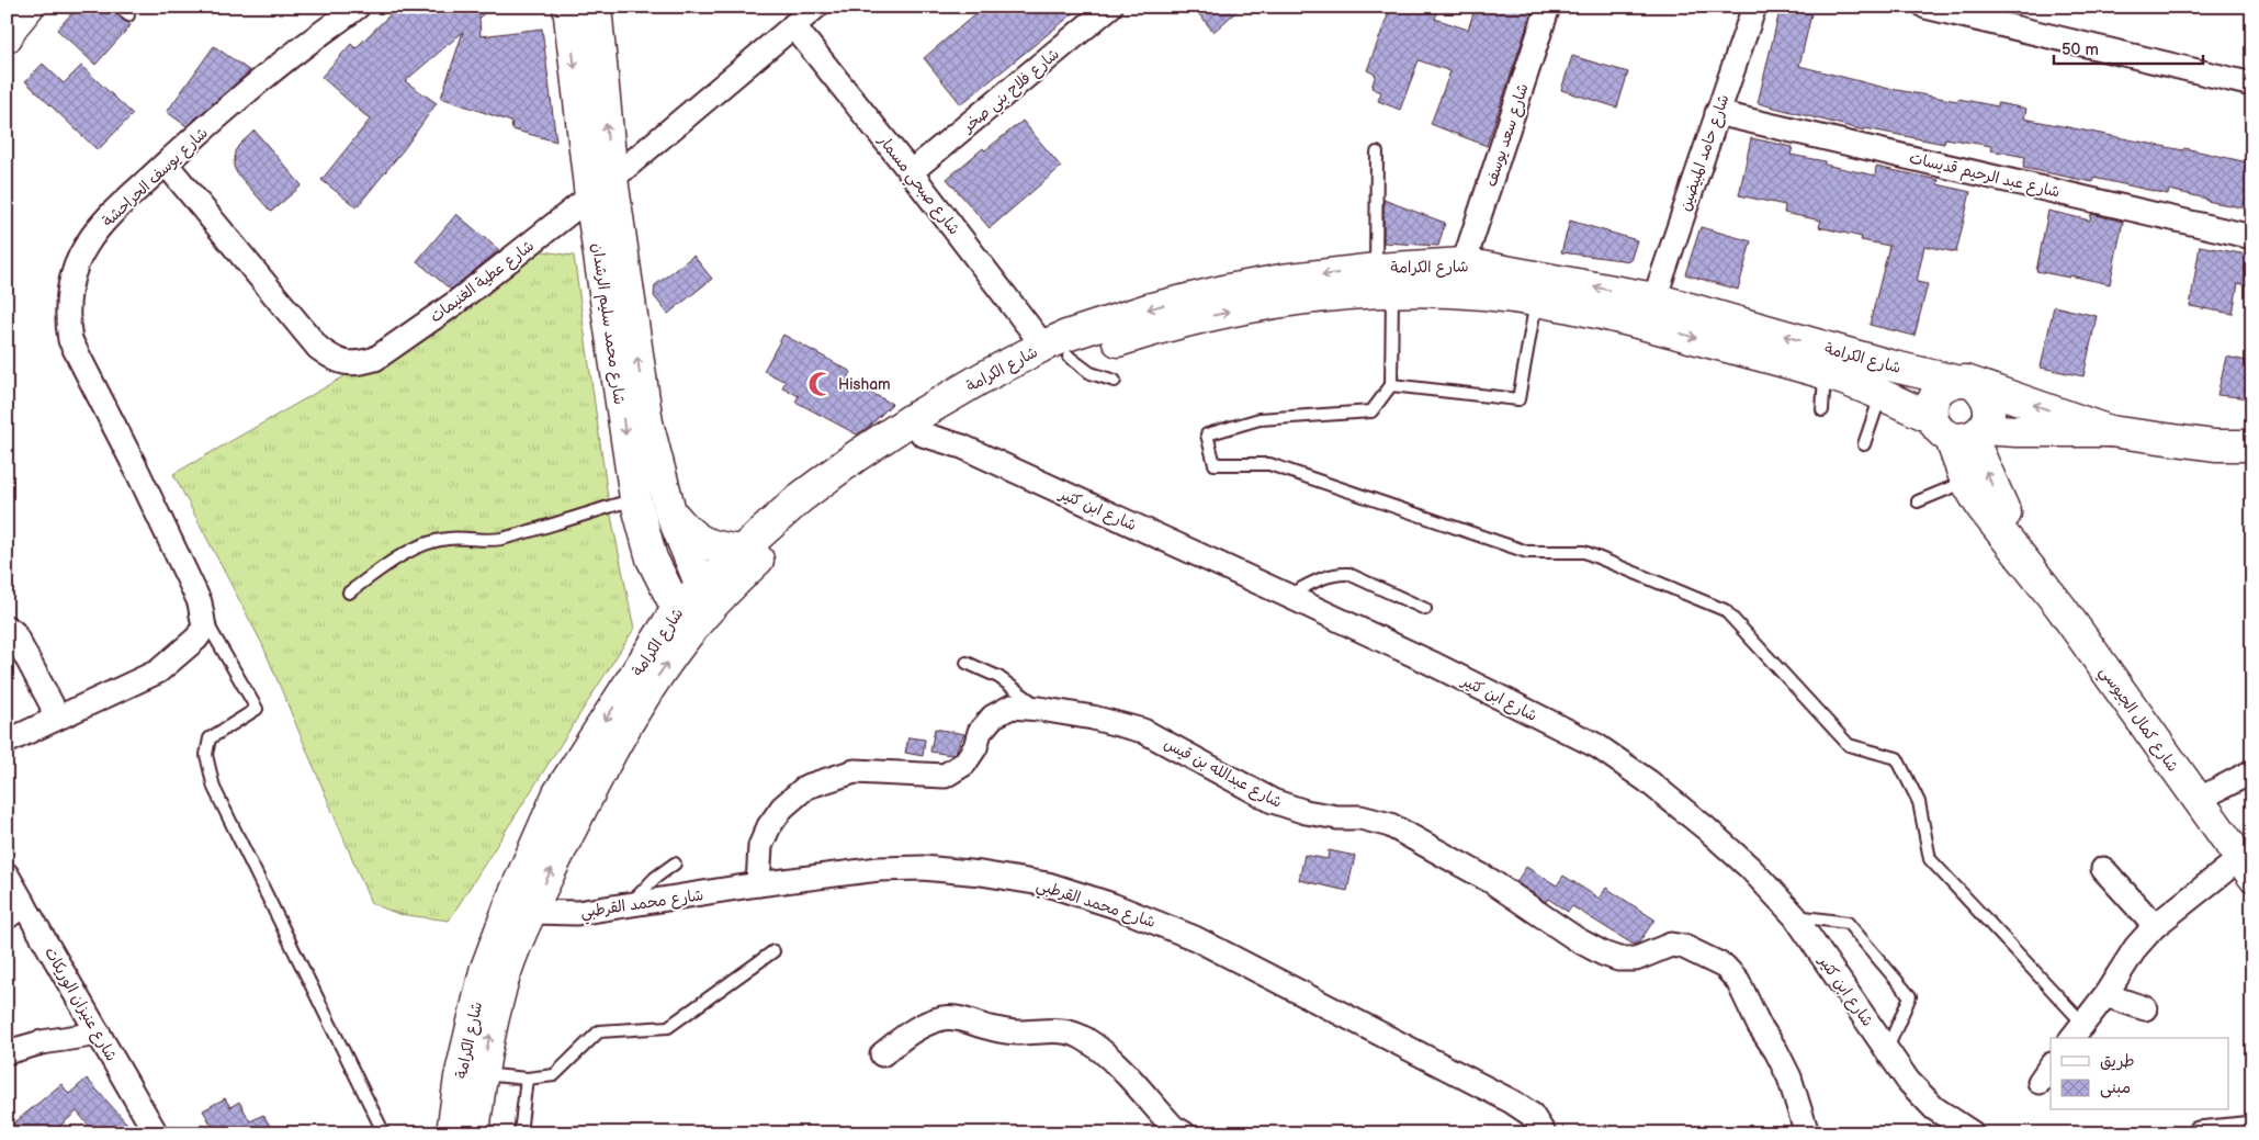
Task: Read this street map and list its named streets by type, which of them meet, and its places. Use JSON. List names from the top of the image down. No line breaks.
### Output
{"streets":{"street":["شارع فلاح بني صخر","شارع سعد يوسف","شارع حامد المبيضين","شارع عبد الرحيم قديسات","شارع يوسف الحراحشة","شارع صبحي مسمار","شارع الكرامة","شارع عطية الغنيمات","شارع محمد سليم الرشدان","شارع ابن كثير","شارع كمال الجيوسي","شارع عبدالله بن قيس","شارع محمد القرطبي","شارع عنيزان الوريكات"]},"crossings":[["شارع فلاح بني صخر","شارع صبحي مسمار"],["شارع سعد يوسف","شارع الكرامة"],["شارع حامد المبيضين","شارع عبد الرحيم قديسات"],["شارع حامد المبيضين","شارع الكرامة"],["شارع يوسف الحراحشة","شارع عطية الغنيمات"],["شارع صبحي مسمار","شارع الكرامة"],["شارع صبحي مسمار","شارع عطية الغنيمات"],["شارع الكرامة","شارع محمد سليم الرشدان"],["شارع الكرامة","شارع ابن كثير"],["شارع الكرامة","شارع كمال الجيوسي"],["شارع الكرامة","شارع محمد القرطبي"],["شارع عطية الغنيمات","شارع محمد سليم الرشدان"],["شارع عبدالله بن قيس","شارع محمد القرطبي"]],"places":{"mosque":["Hisham"]},"legend":["طريق","مبنى"],"scale_bar":"50 m"}
